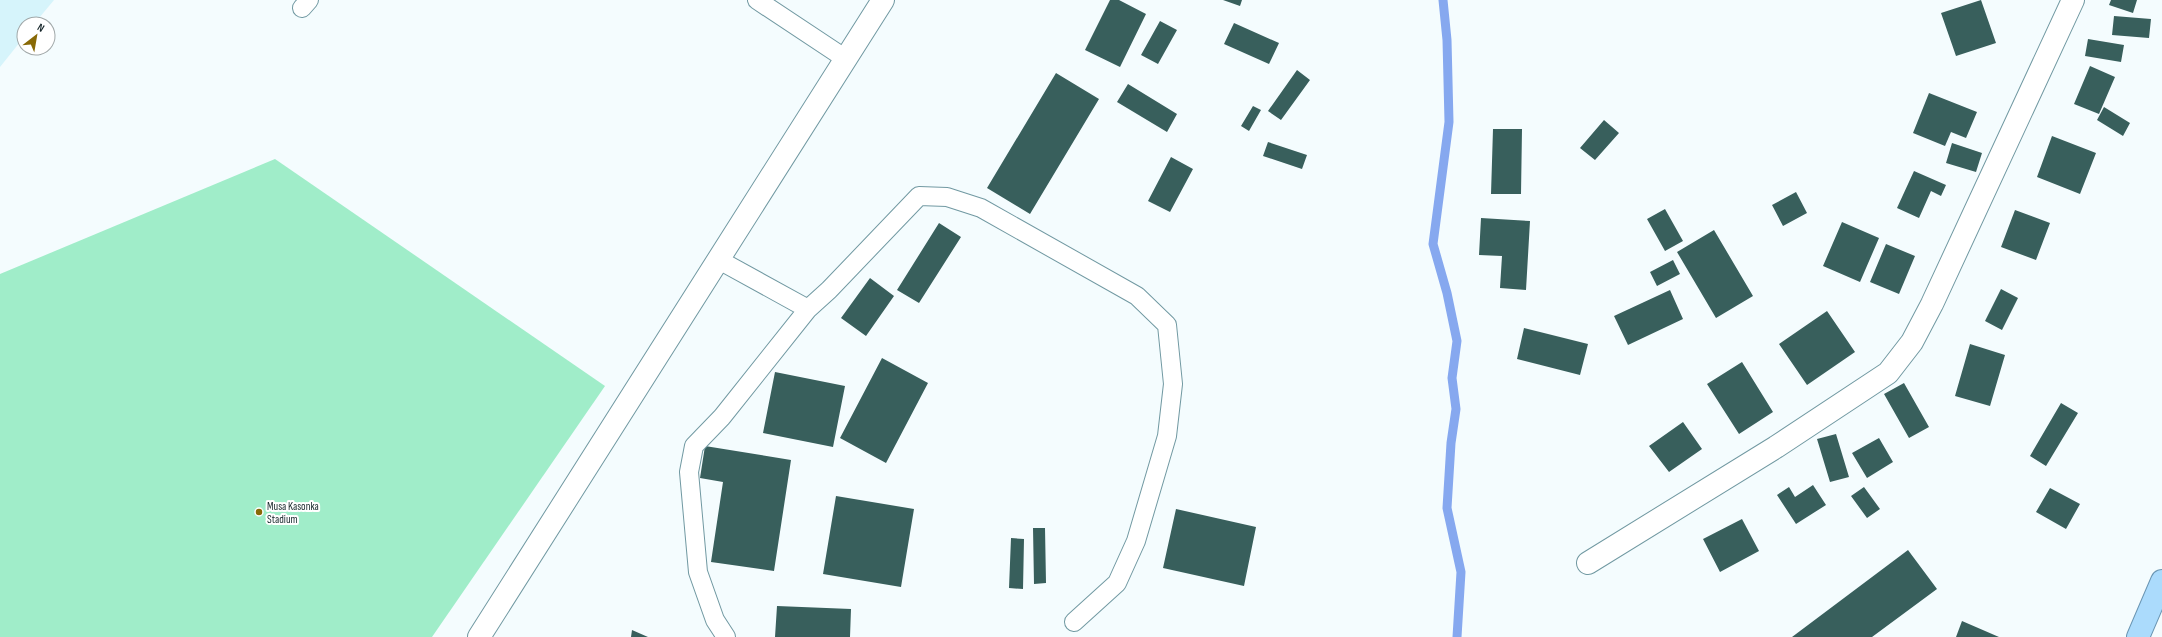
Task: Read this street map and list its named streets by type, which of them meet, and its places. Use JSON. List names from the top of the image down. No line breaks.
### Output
{"places":["Musa Kasonka Stadium"],"north":"top right"}
